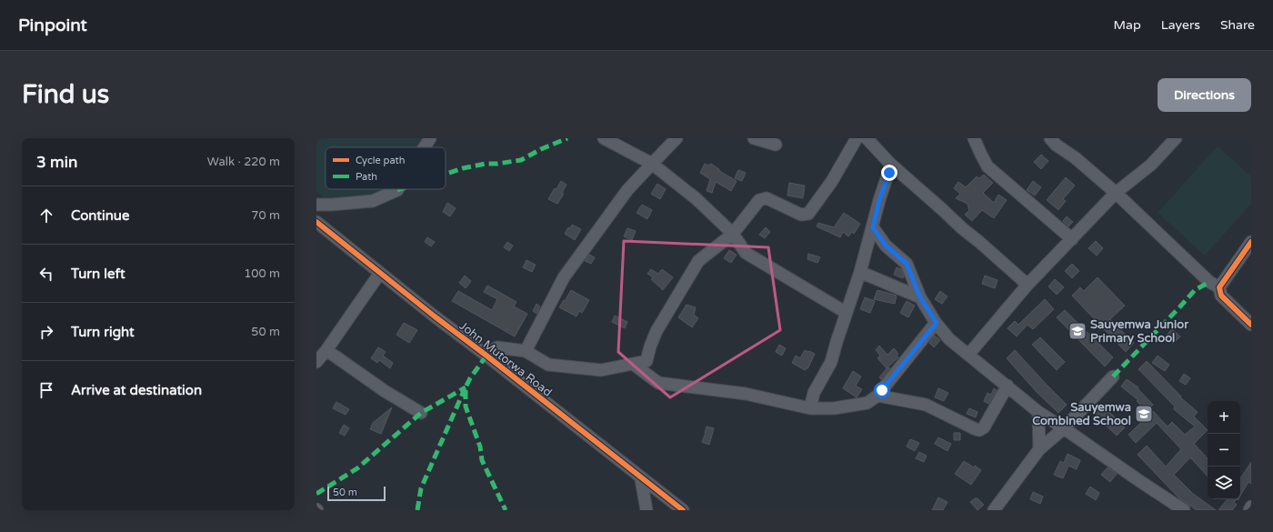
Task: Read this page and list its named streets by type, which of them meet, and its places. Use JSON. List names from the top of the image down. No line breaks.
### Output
{"streets":{"street":["John Mutorwa Road"]},"places":{"school or university":["Sauyemwa Junior Primary School","Sauyemwa Combined School"]},"legend":["Cycle path","Path"],"scale_bar":"50 m","page":{"header":"Pinpoint","nav":["Map","Layers","Share"],"buttons":"Directions","title":"Find us","heading":["3 min","Walk · 220 m"],"list":[["Continue","70 m"],["Turn left","100 m"],["Turn right","50 m"],"Arrive at destination"],"map_buttons":["+","−"],"scale":"50 m"}}
